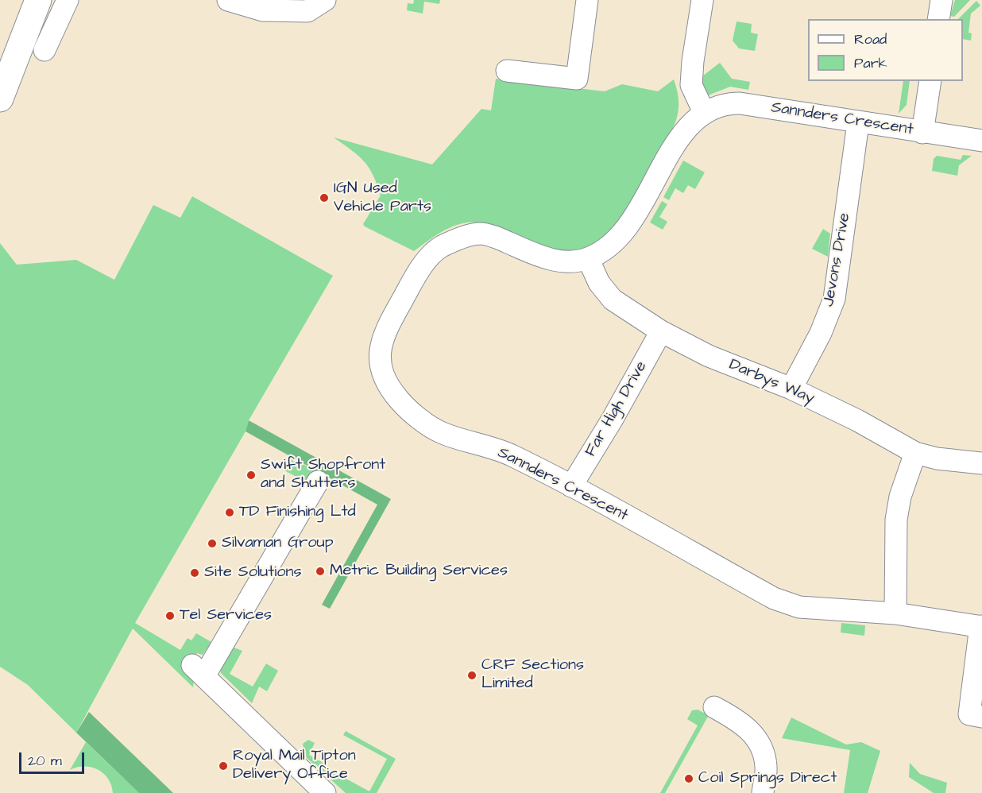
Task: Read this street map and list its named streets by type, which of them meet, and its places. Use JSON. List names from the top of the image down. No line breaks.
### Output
{"streets":{"street":["Sannders Crescent","Jevons Drive","Darbys Way","Far High Drive"]},"crossings":[["Sannders Crescent","Jevons Drive"],["Sannders Crescent","Darbys Way"],["Sannders Crescent","Far High Drive"],["Jevons Drive","Darbys Way"],["Darbys Way","Far High Drive"]],"places":["IGN Used Vehicle Parts","Swift Shopfront and Shutters","TD Finishing Ltd","Silvaman Group","Metric Building Services","Site Solutions","Tel Services","CRF Sections Limited","Royal Mail Tipton Delivery Office","Coil Springs Direct"],"legend":["Road","Park"],"scale_bar":"20 m"}
